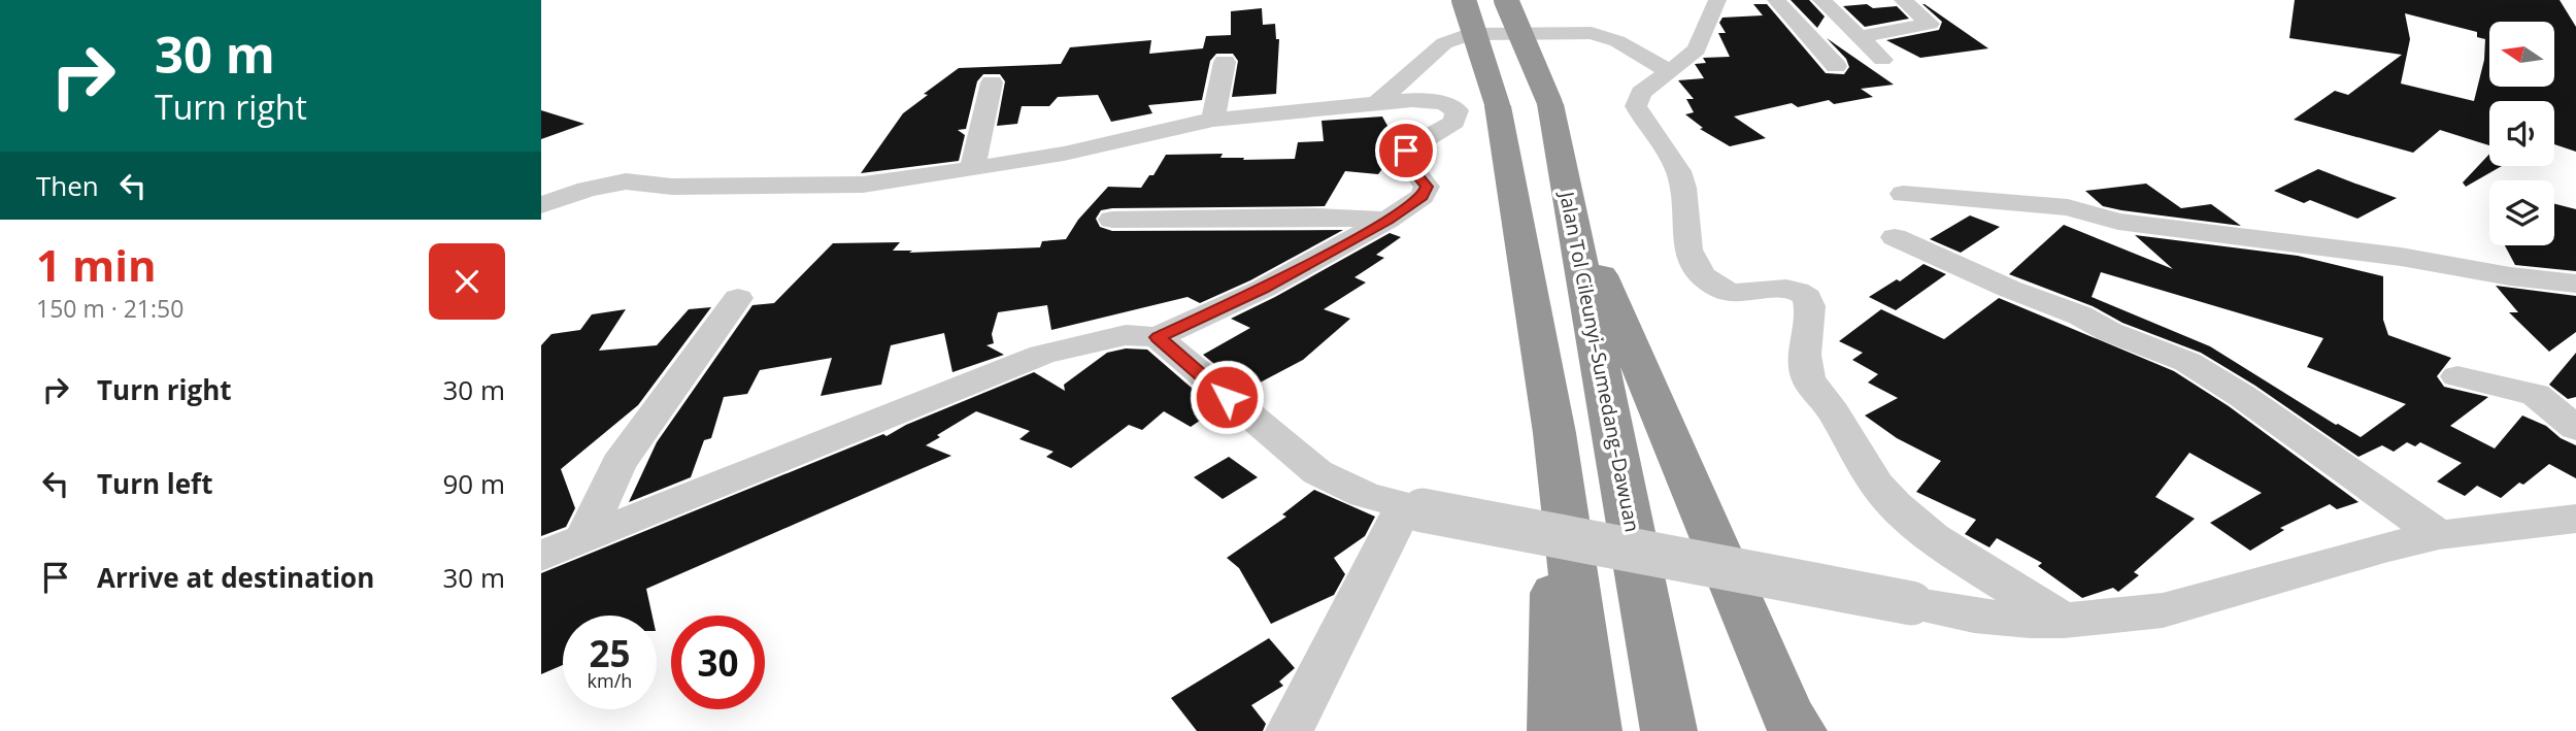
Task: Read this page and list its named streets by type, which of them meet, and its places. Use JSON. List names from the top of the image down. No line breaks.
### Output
{"streets":{"highway":["Jalan Tol Cileunyi–Sumedang–Dawuan"]},"north":"left","page":{"turn":["30 m","Turn right"],"then":"Then","heading":["1 min","150 m · 21:50"],"list":[{"name":"Turn right","value":"30 m"},{"name":"Turn left","value":"90 m"},{"name":"Arrive at destination","value":"30 m"}],"speed":"25 km/h","limit":"30"}}
